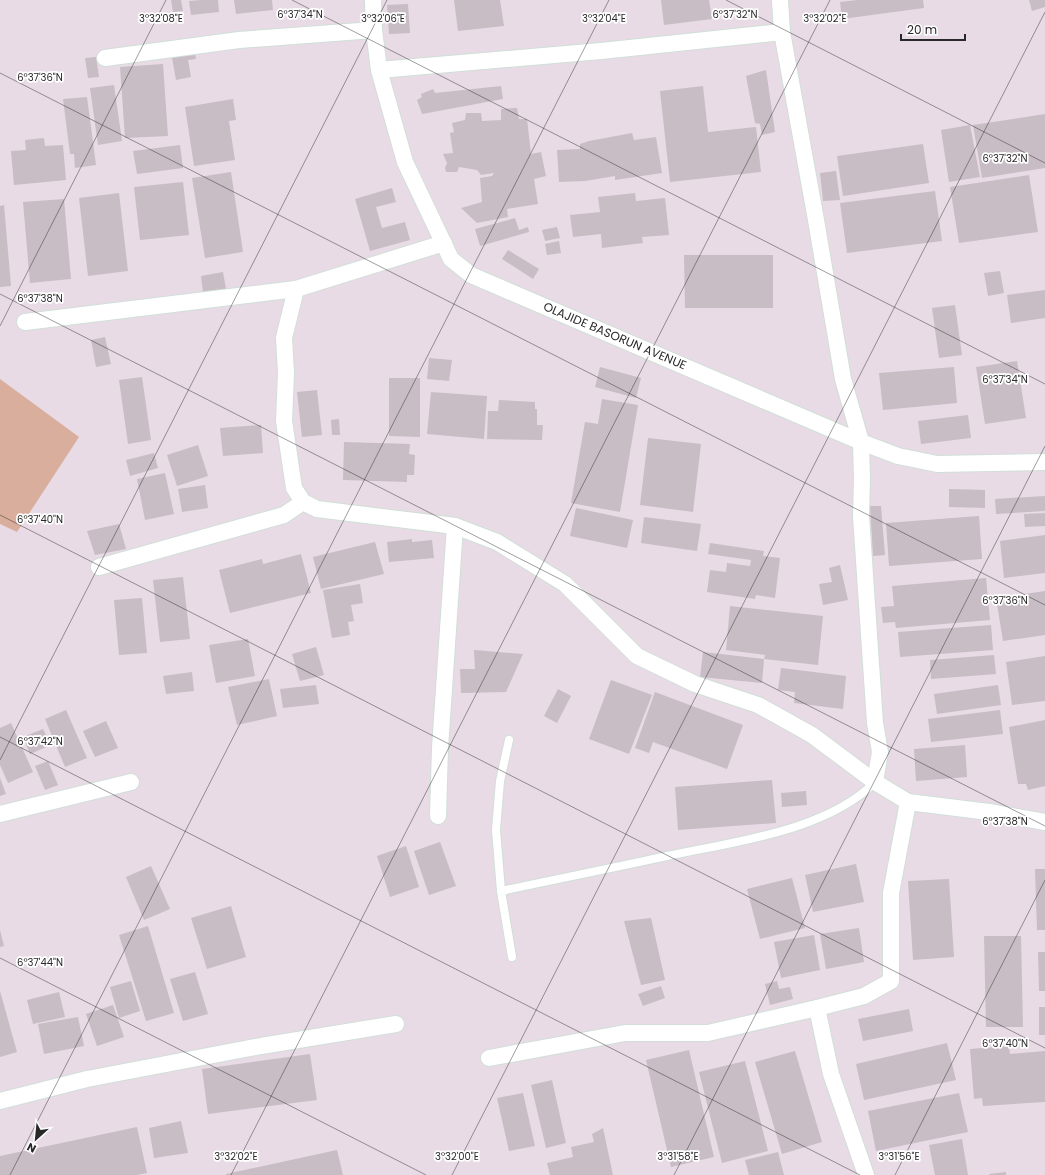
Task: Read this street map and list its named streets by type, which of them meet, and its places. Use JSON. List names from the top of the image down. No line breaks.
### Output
{"streets":{"street":["OLAJIDE BASORUN AVENUE"]},"scale_bar":"20 m","north":"bottom left","coordinates":["6°37'34\"N","6°37'32\"N","3°32'08\"E","3°32'06\"E","3°32'04\"E","3°32'02\"E","6°37'36\"N","6°37'38\"N","6°37'40\"N","6°37'42\"N","6°37'44\"N","3°32'00\"E","3°31'58\"E","3°31'56\"E"]}
